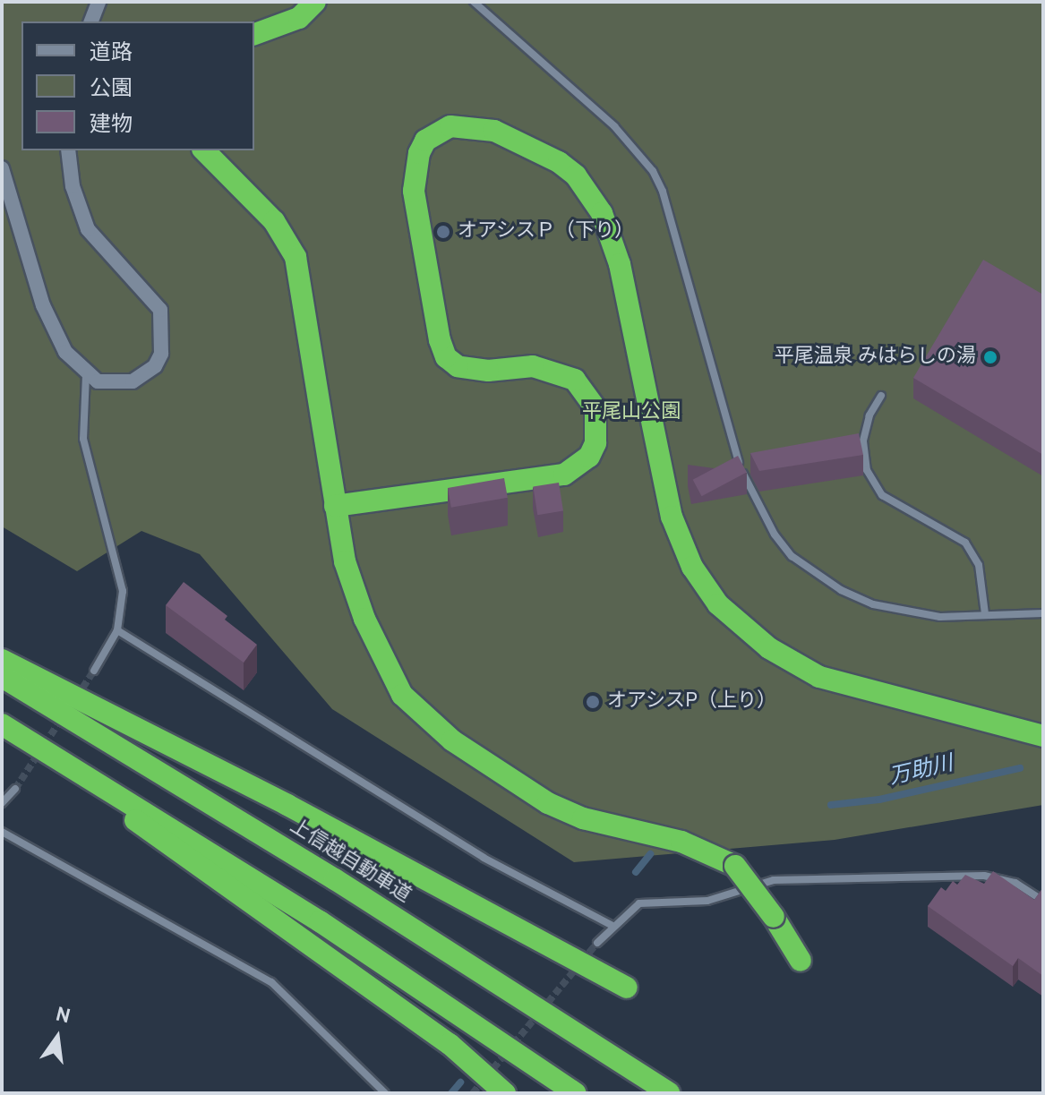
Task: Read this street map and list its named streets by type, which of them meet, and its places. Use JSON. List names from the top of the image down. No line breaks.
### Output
{"streets":{"highway":["上信越自動車道"]},"water":["万助川"],"parks":["平尾山公園"],"places":["オアシスＰ（下り）","平尾温泉 みはらしの湯","オアシスP（上り）"],"legend":["道路","公園","建物"],"north":"top"}
